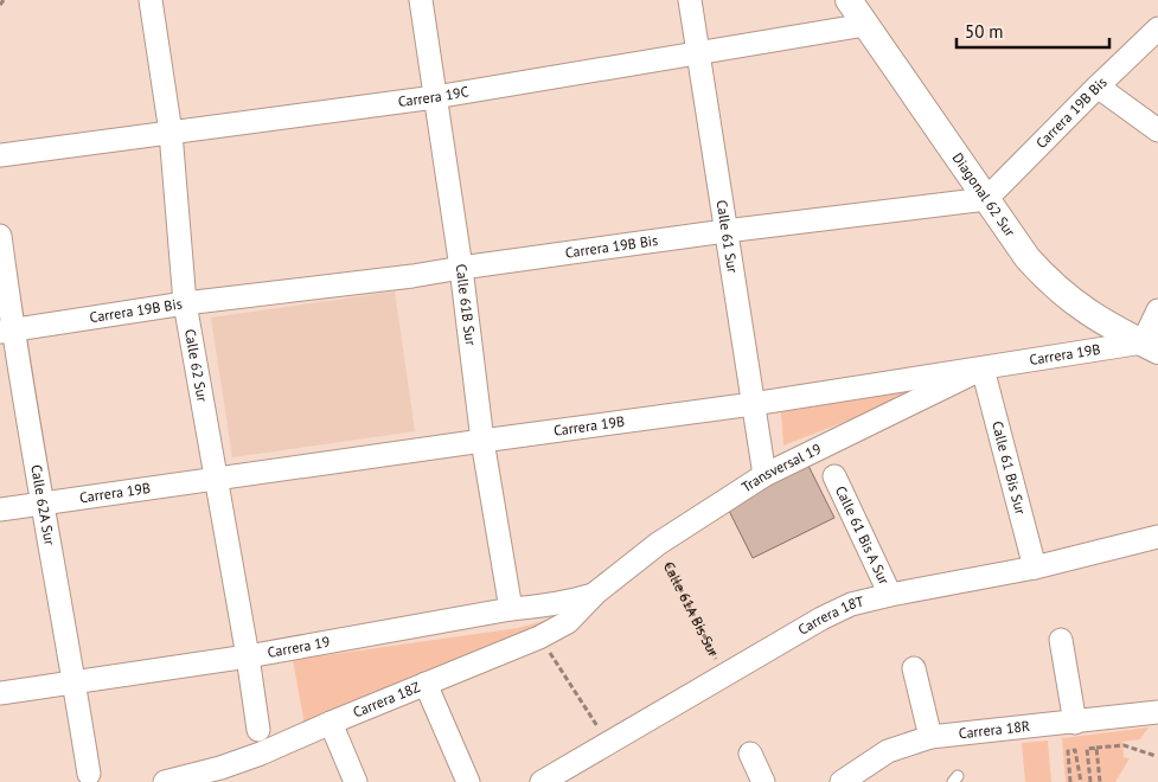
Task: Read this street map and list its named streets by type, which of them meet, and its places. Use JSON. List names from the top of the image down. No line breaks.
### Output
{"streets":{"street":["Carrera 19C","Carrera 19B Bis","Diagonal 62 Sur","Calle 61 Sur","Calle 61B Sur","Carrera 19B","Calle 62 Sur","Transversal 19","Calle 61 Bis Sur","Calle 62A Sur","Calle 61 Bis A Sur","Carrera 18T","Carrera 19","Carrera 18Z","Carrera 18R"],"path":["Calle 61A Bis Sur"]},"crossings":[["Carrera 19C","Diagonal 62 Sur"],["Carrera 19C","Calle 61 Sur"],["Carrera 19C","Calle 61B Sur"],["Carrera 19C","Calle 62 Sur"],["Carrera 19B Bis","Diagonal 62 Sur"],["Carrera 19B Bis","Calle 61 Sur"],["Carrera 19B Bis","Calle 61B Sur"],["Carrera 19B Bis","Calle 62 Sur"],["Carrera 19B Bis","Calle 62A Sur"],["Diagonal 62 Sur","Carrera 19B"],["Calle 61 Sur","Carrera 19B"],["Calle 61 Sur","Transversal 19"],["Calle 61B Sur","Carrera 19B"],["Calle 61B Sur","Carrera 19"],["Carrera 19B","Calle 62 Sur"],["Carrera 19B","Transversal 19"],["Carrera 19B","Calle 61 Bis Sur"],["Carrera 19B","Calle 62A Sur"],["Calle 62 Sur","Carrera 19"],["Transversal 19","Calle 61 Bis Sur"],["Transversal 19","Calle 61A Bis Sur"],["Transversal 19","Carrera 19"],["Transversal 19","Carrera 18Z"],["Calle 61 Bis Sur","Carrera 18T"],["Calle 62A Sur","Carrera 19"],["Calle 61 Bis A Sur","Carrera 18T"],["Calle 61A Bis Sur","Carrera 18T"],["Carrera 19","Carrera 18Z"]],"scale_bar":"50 m"}
